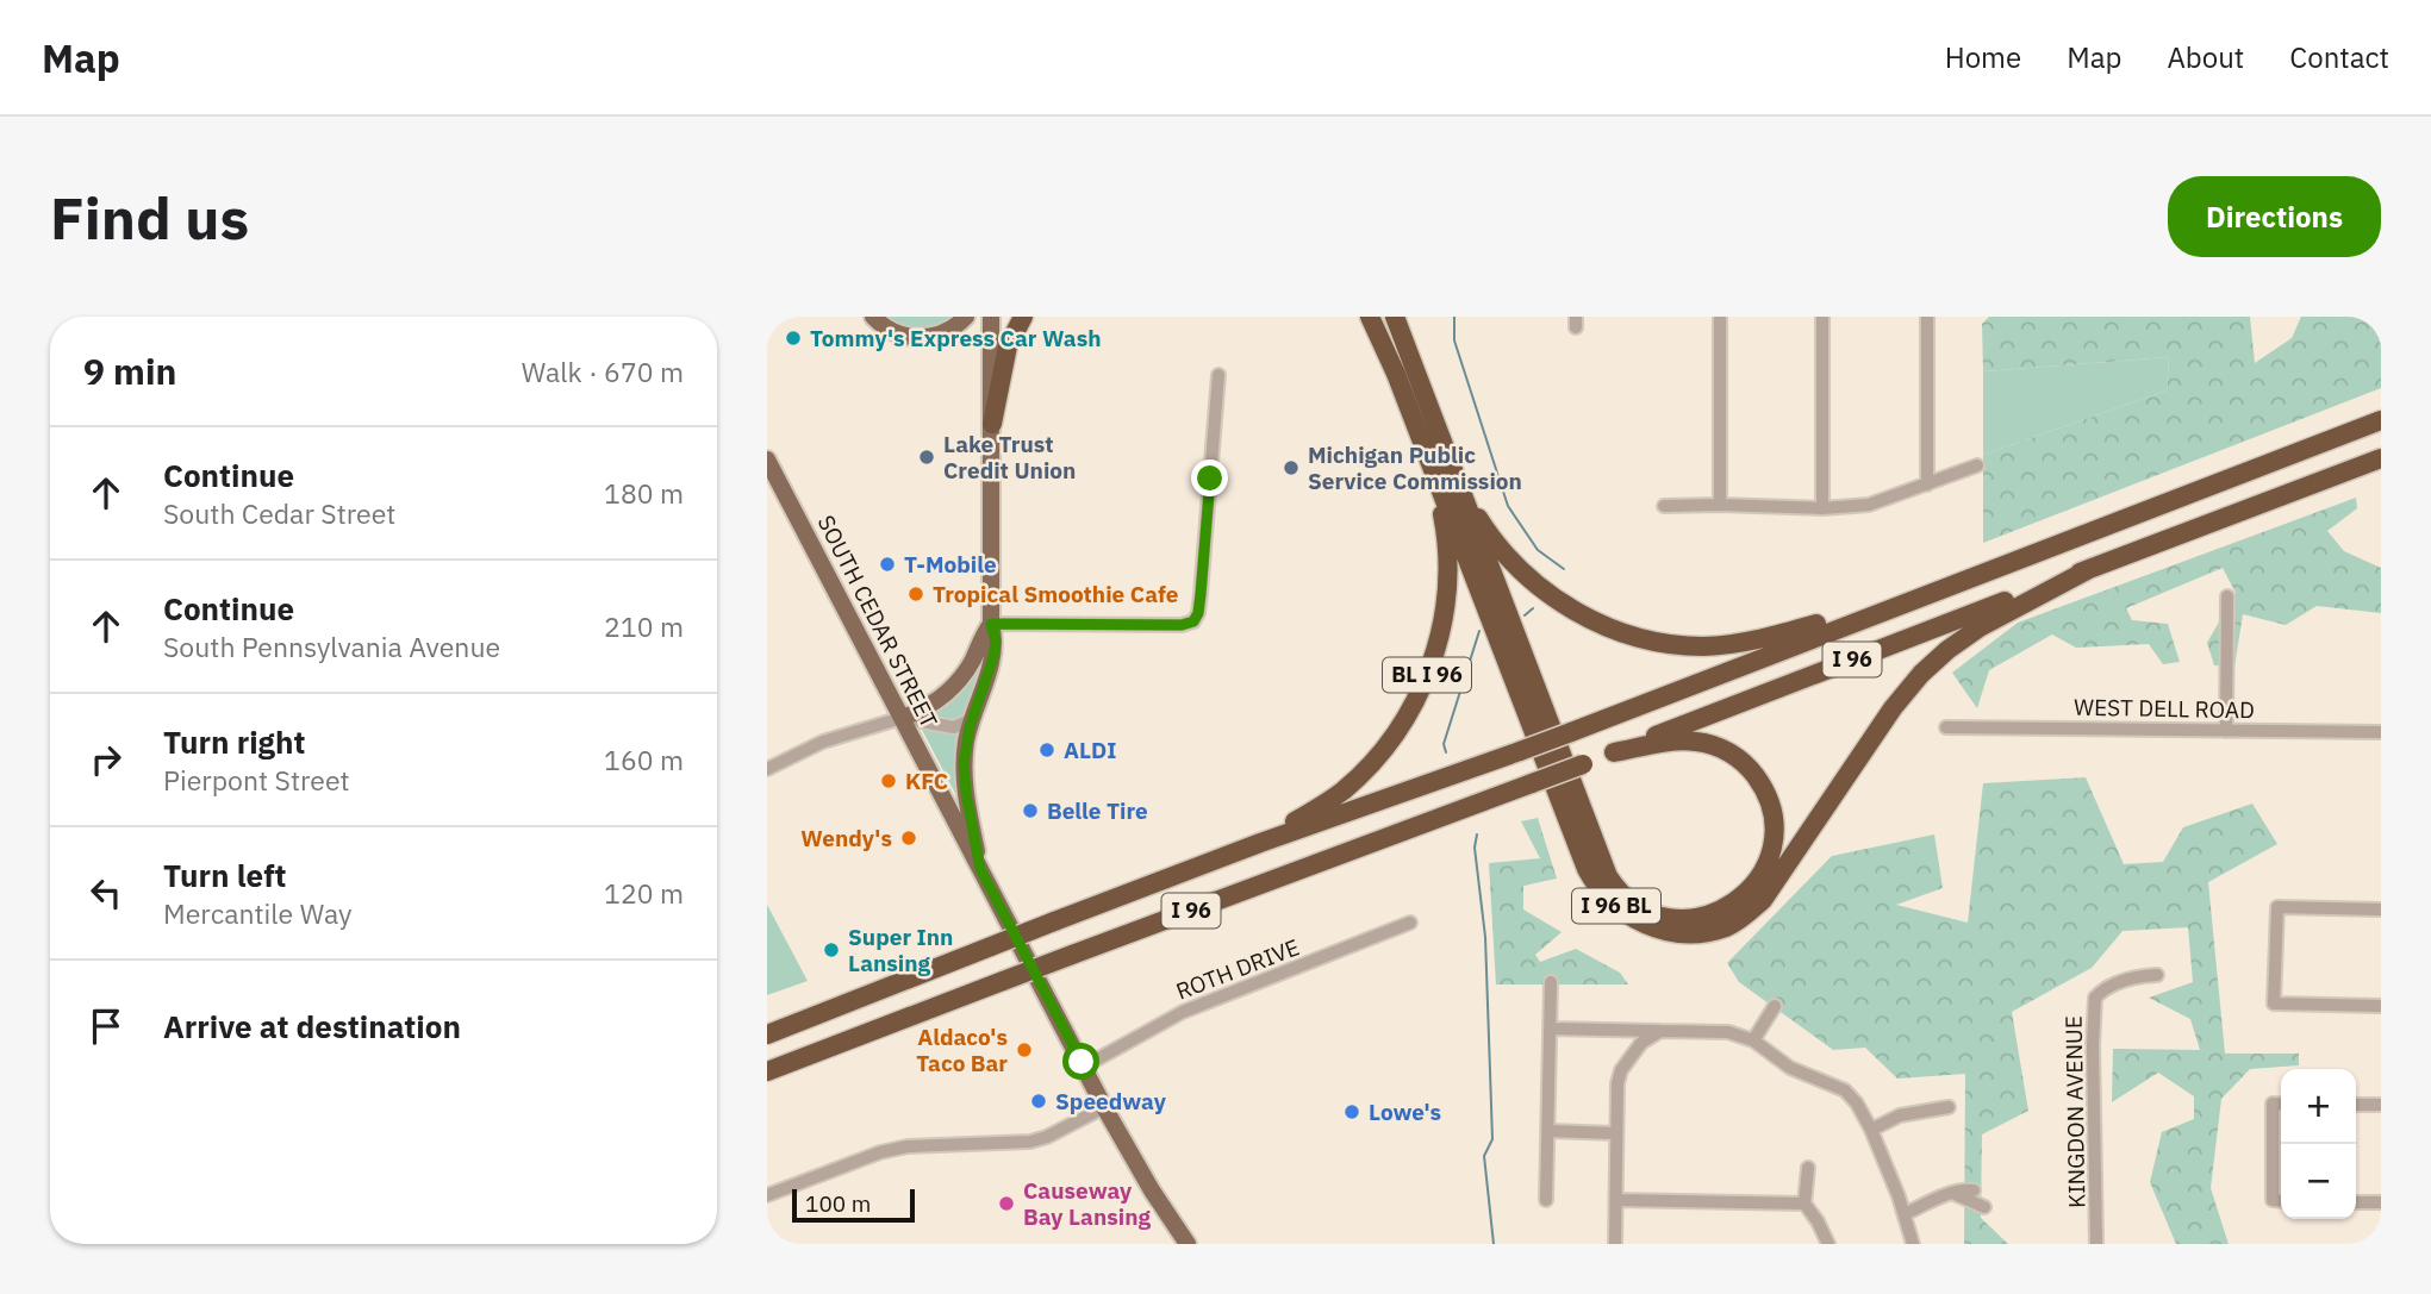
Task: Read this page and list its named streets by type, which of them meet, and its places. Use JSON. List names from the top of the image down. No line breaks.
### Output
{"streets":{"highway":["I 96","BL I 96","I 96 BL"],"main road":["SOUTH CEDAR STREET"],"street":["WEST DELL ROAD","ROTH DRIVE","KINGDON AVENUE"]},"crossings":[["SOUTH CEDAR STREET","ROTH DRIVE"],["I 96","BL I 96"],["I 96","I 96 BL"],["BL I 96","I 96 BL"]],"places":["Tommy's Express Car Wash","Lake Trust Credit Union","Michigan Public Service Commission","T-Mobile","Tropical Smoothie Cafe","ALDI","KFC","Belle Tire","Wendy's","Super Inn Lansing","Aldaco's Taco Bar","Speedway","Lowe's","Causeway Bay Lansing"],"scale_bar":"100 m","page":{"header":"Map","nav":["Home","Map","About","Contact"],"buttons":"Directions","title":"Find us","heading":["9 min","Walk · 670 m"],"list":[["Continue","South Cedar Street","180 m"],["Continue","South Pennsylvania Avenue","210 m"],["Turn right","Pierpont Street","160 m"],["Turn left","Mercantile Way","120 m"],"Arrive at destination"],"map_buttons":["+","−"],"scale":"100 m"}}
